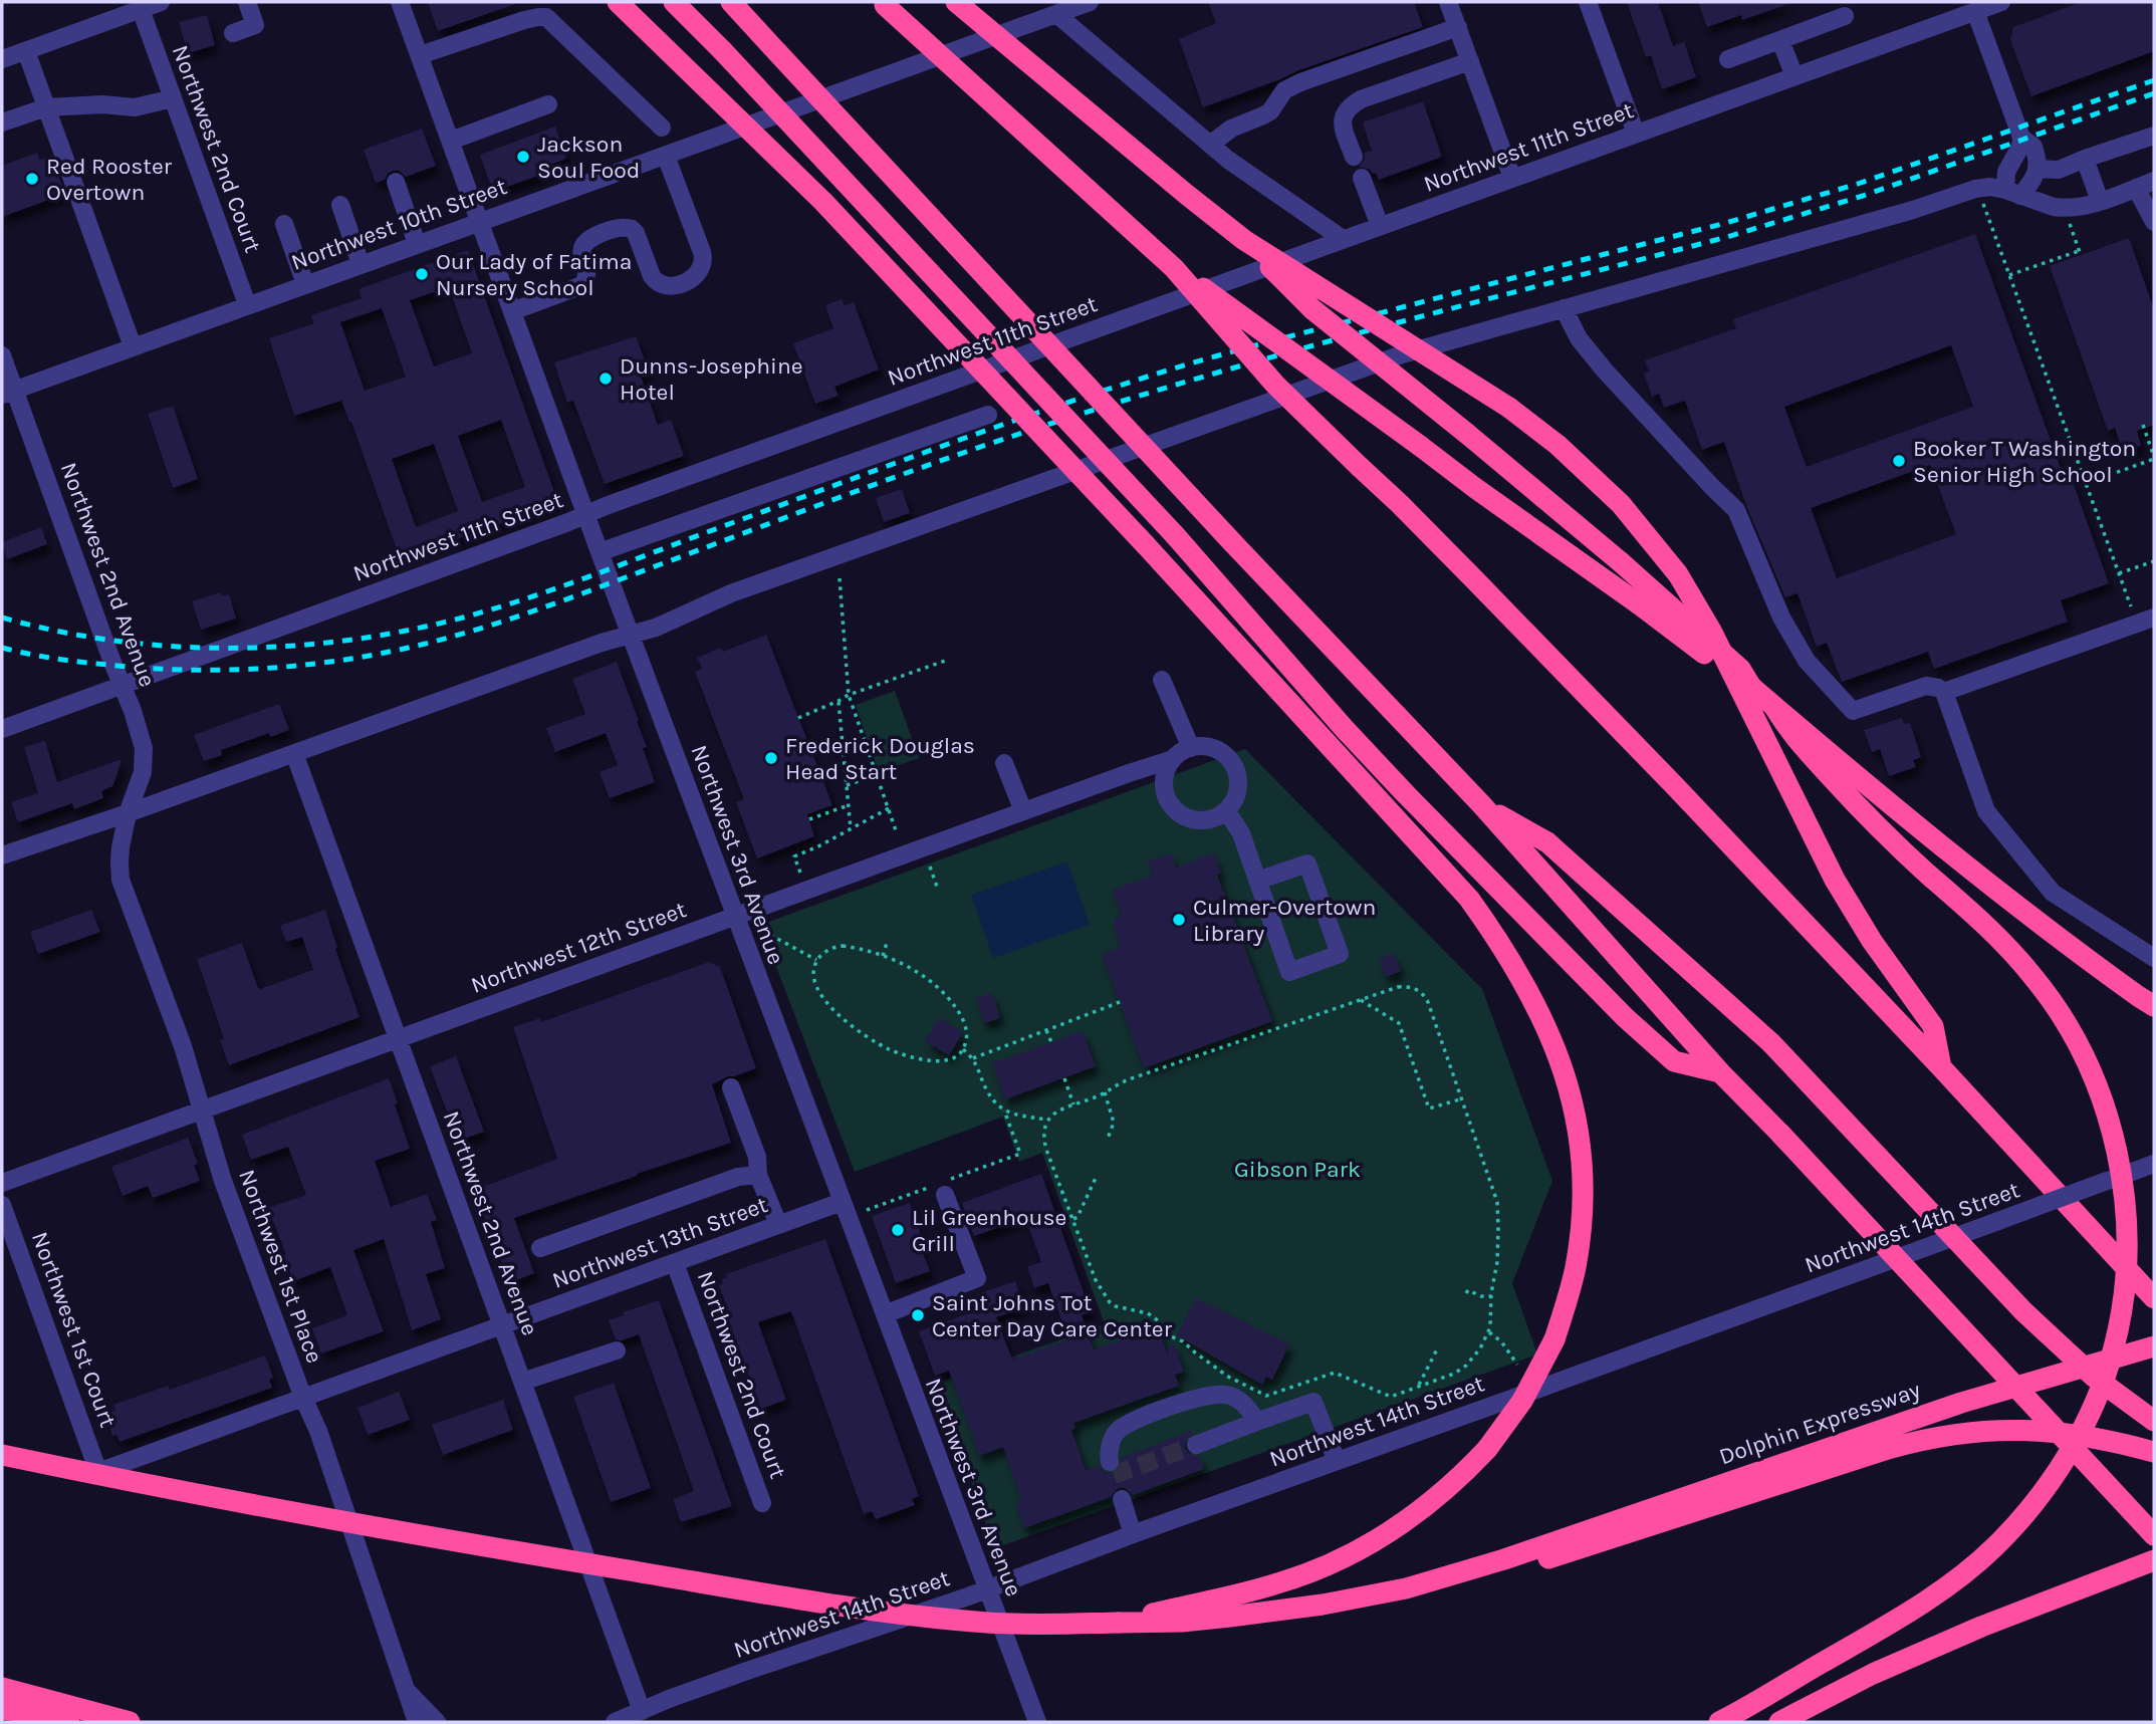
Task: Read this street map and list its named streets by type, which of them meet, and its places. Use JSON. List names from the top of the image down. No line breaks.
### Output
{"streets":{"highway":["Dolphin Expressway"],"street":["Northwest 11th Street","Northwest 2nd Court","Northwest 10th Street","Northwest 2nd Avenue","Northwest 3rd Avenue","Northwest 12th Street","Northwest 14th Street","Northwest 13th Street","Northwest 1st Place","Northwest 1st Court"]},"crossings":[["Northwest 11th Street","Northwest 2nd Avenue"],["Northwest 11th Street","Northwest 3rd Avenue"],["Northwest 2nd Court","Northwest 10th Street"],["Northwest 2nd Court","Northwest 13th Street"],["Northwest 10th Street","Northwest 2nd Avenue"],["Northwest 10th Street","Northwest 3rd Avenue"],["Northwest 2nd Avenue","Northwest 12th Street"],["Northwest 2nd Avenue","Northwest 14th Street"],["Northwest 2nd Avenue","Northwest 13th Street"],["Northwest 2nd Avenue","Northwest 1st Place"],["Northwest 3rd Avenue","Northwest 12th Street"],["Northwest 3rd Avenue","Northwest 14th Street"],["Northwest 3rd Avenue","Northwest 13th Street"],["Northwest 12th Street","Northwest 1st Place"],["Northwest 13th Street","Northwest 1st Place"],["Northwest 13th Street","Northwest 1st Court"]],"parks":["Gibson Park"],"places":["Jackson Soul Food","Red Rooster Overtown","Our Lady of Fatima Nursery School","Dunns-Josephine Hotel","Booker T Washington Senior High School","Frederick Douglas Head Start","Culmer-Overtown Library","Lil Greenhouse Grill","Saint Johns Tot Center Day Care Center"]}
